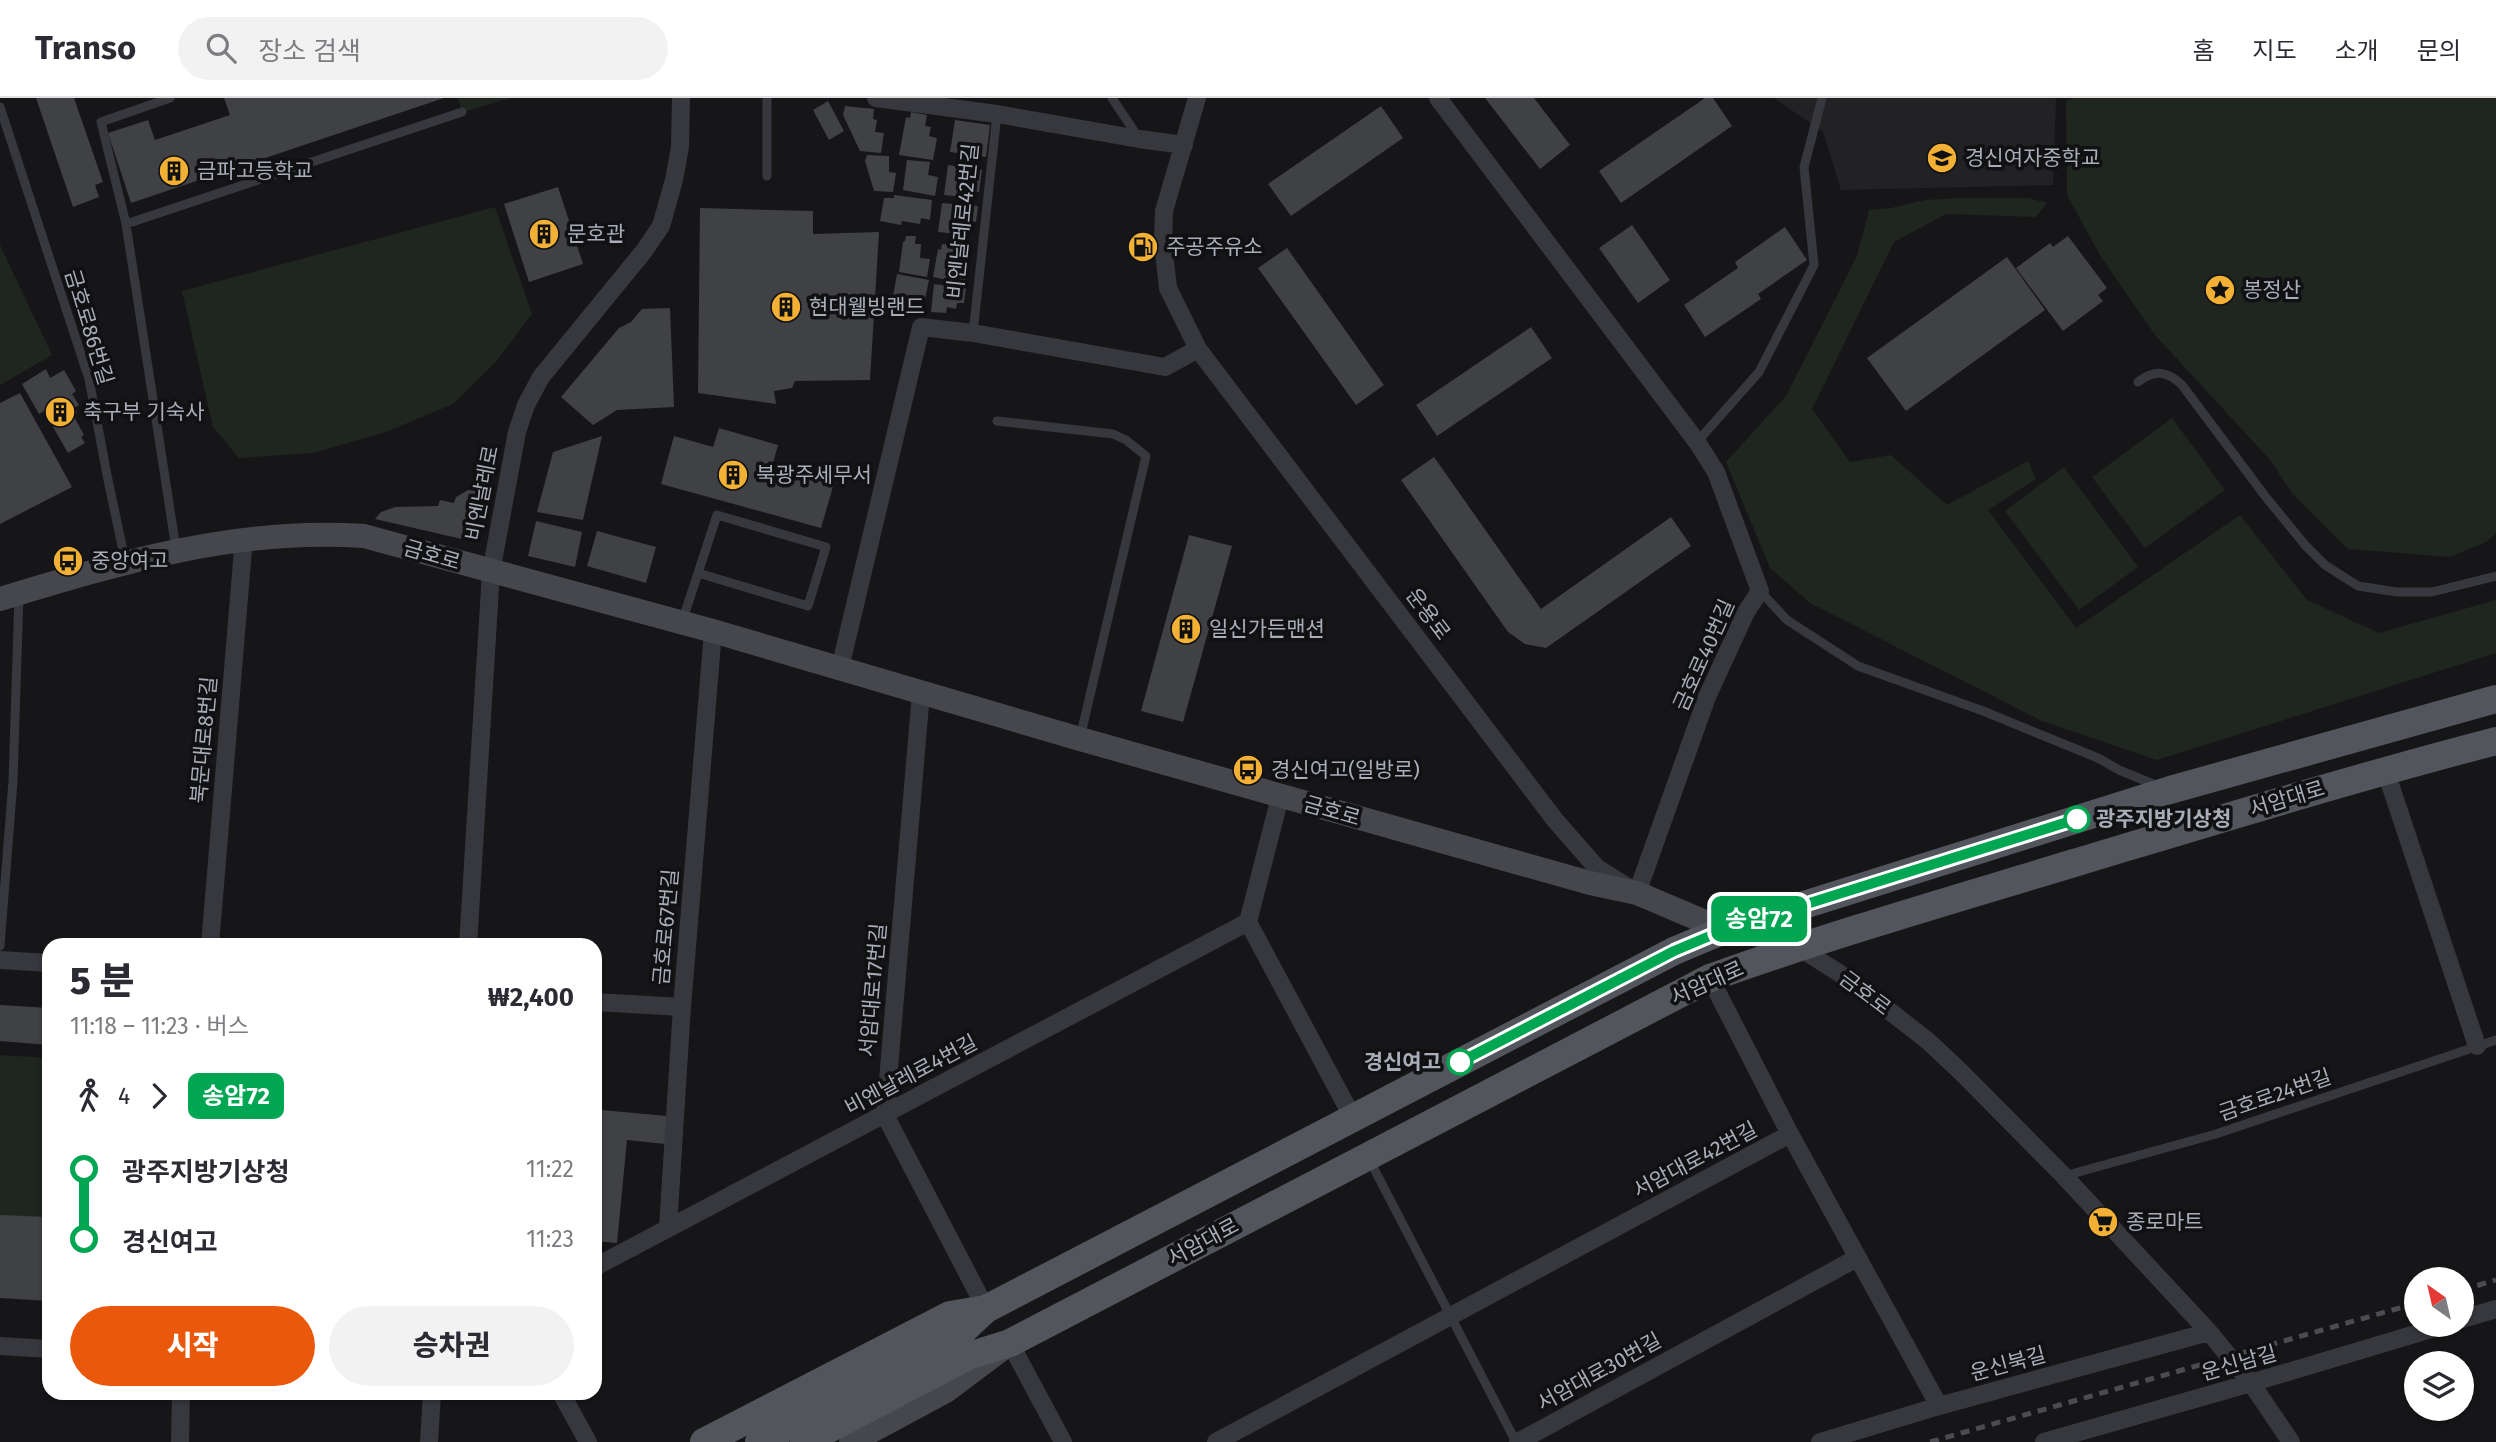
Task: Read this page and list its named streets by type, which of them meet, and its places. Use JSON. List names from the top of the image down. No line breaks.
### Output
{"streets":{"main road":["서암대로"],"street":["비엔날레로","금호로","운용로","금호로40번길","북문대로8번길","금호로67번길","서암대로17번길","비엔날레로4번길","서암대로42번길","운신남길","운신북길","서암대로30번길"],"lane":["비엔날레로42번길","금호로86번길","금호로24번길"]},"crossings":[["금호로86번길","금호로"],["비엔날레로","금호로"],["금호로","운용로"],["금호로","금호로40번길"],["금호로","북문대로8번길"],["금호로","서암대로"],["금호로","금호로67번길"],["금호로","서암대로17번길"],["금호로","비엔날레로4번길"],["금호로","금호로24번길"],["금호로","운신남길"],["금호로","운신북길"],["운용로","금호로40번길"],["서암대로","서암대로42번길"],["서암대로","서암대로30번길"],["금호로67번길","비엔날레로4번길"],["서암대로17번길","비엔날레로4번길"],["서암대로42번길","운신북길"],["서암대로42번길","서암대로30번길"]],"places":{"school or university":["경신여자중학교"],"building":["금파고등학교","문호관","현대웰빙랜드","축구부 기숙사","북광주세무서","일신가든맨션"],"fuel station":["주공주유소"],"place":["봉정산"],"bus stop":["중앙여고","경신여고(일방로)"],"other":["광주지방기상청","경신여고"],"supermarket":["종로마트"]},"lines":["bus line 송암72"],"north":"top left","page":{"header":"Transo","search":"장소 검색","nav":["홈","지도","소개","문의"],"on_map":"송암72","heading":["5 분","11:18 – 11:23 · 버스","₩2,400"],"legs":["4","송암72"],"list":[{"name":"광주지방기상청","value":"11:22"},{"name":"경신여고","value":"11:23"}],"buttons":["시작","승차권"]}}
